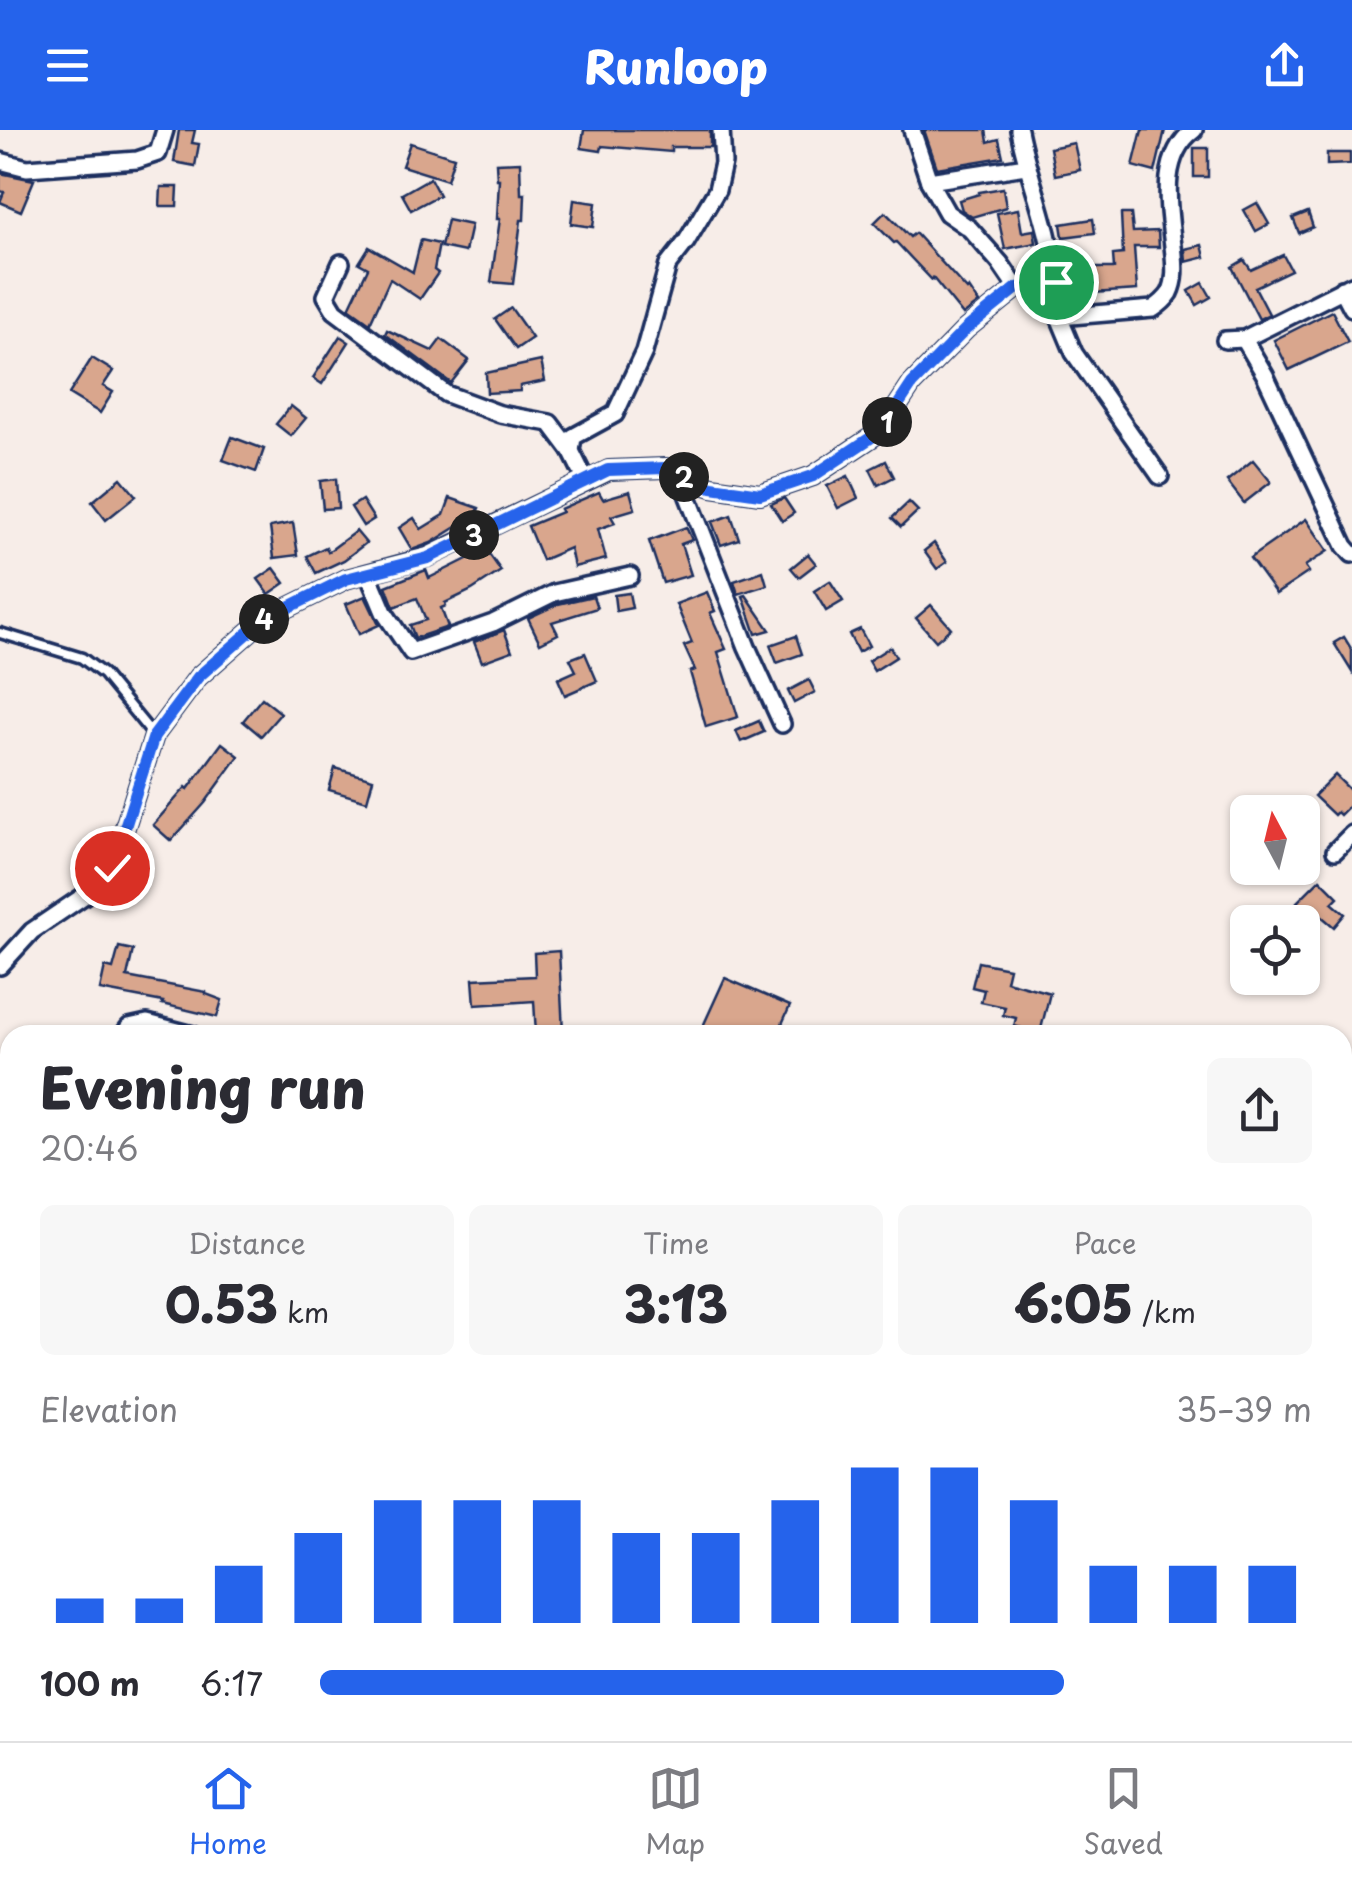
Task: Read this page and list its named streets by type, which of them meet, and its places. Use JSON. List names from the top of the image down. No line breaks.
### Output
{"north":"top","page":{"header":"Runloop","pins":["1","2","3","4"],"heading":["Evening run","20:46"],"stats":[["Distance","0.53 km"],["Time","3:13"],["Pace","6:05 /km"]],"chart":["Elevation","35–39 m"],"list":[{"name":"100 m","note":"6:17"}],"tabs":["Home","Map","Saved"]}}
